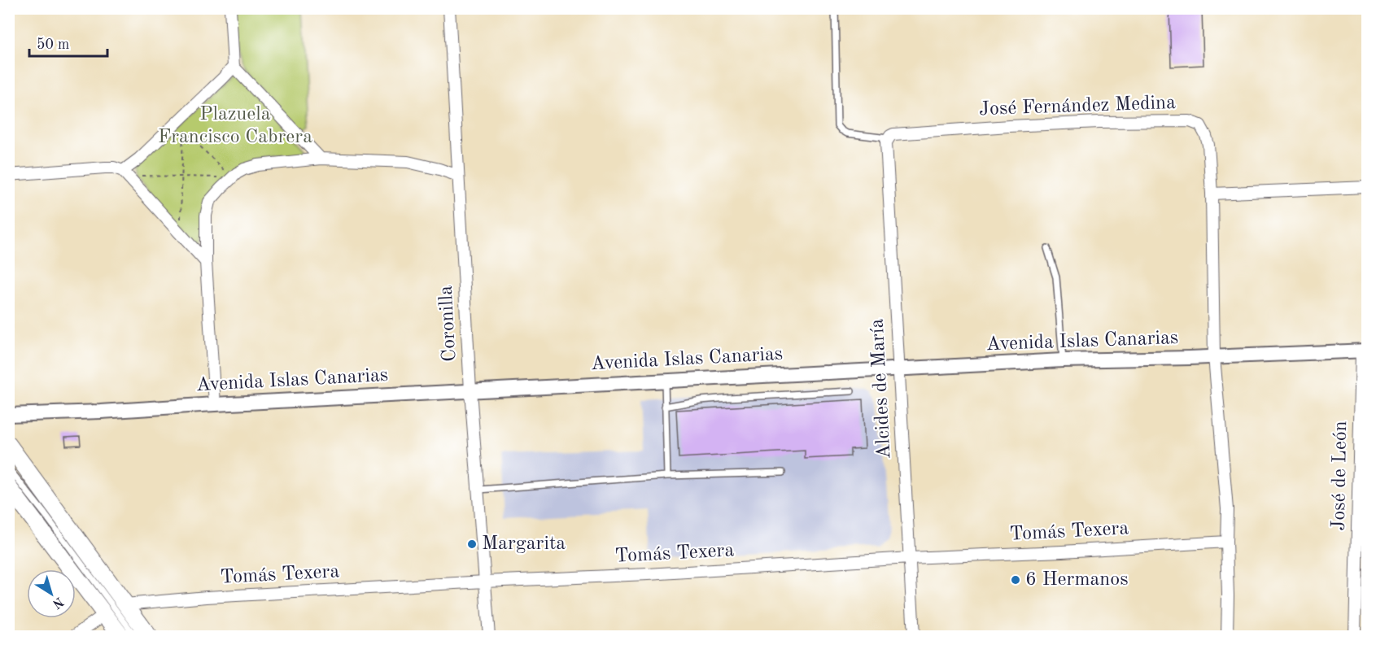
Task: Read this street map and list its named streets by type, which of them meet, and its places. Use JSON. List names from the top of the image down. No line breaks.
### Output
{"streets":{"street":["José Fernández Medina","Coronilla","Avenida Islas Canarias","Alcides de María","José de León","Tomás Texera"]},"crossings":[["José Fernández Medina","Avenida Islas Canarias"],["José Fernández Medina","Alcides de María"],["José Fernández Medina","Tomás Texera"],["Coronilla","Avenida Islas Canarias"],["Coronilla","Tomás Texera"],["Avenida Islas Canarias","Alcides de María"],["Avenida Islas Canarias","José de León"],["Alcides de María","Tomás Texera"]],"parks":["Plazuela Francisco Cabrera"],"places":["Margarita","6 Hermanos"],"scale_bar":"50 m","north":"bottom right"}
